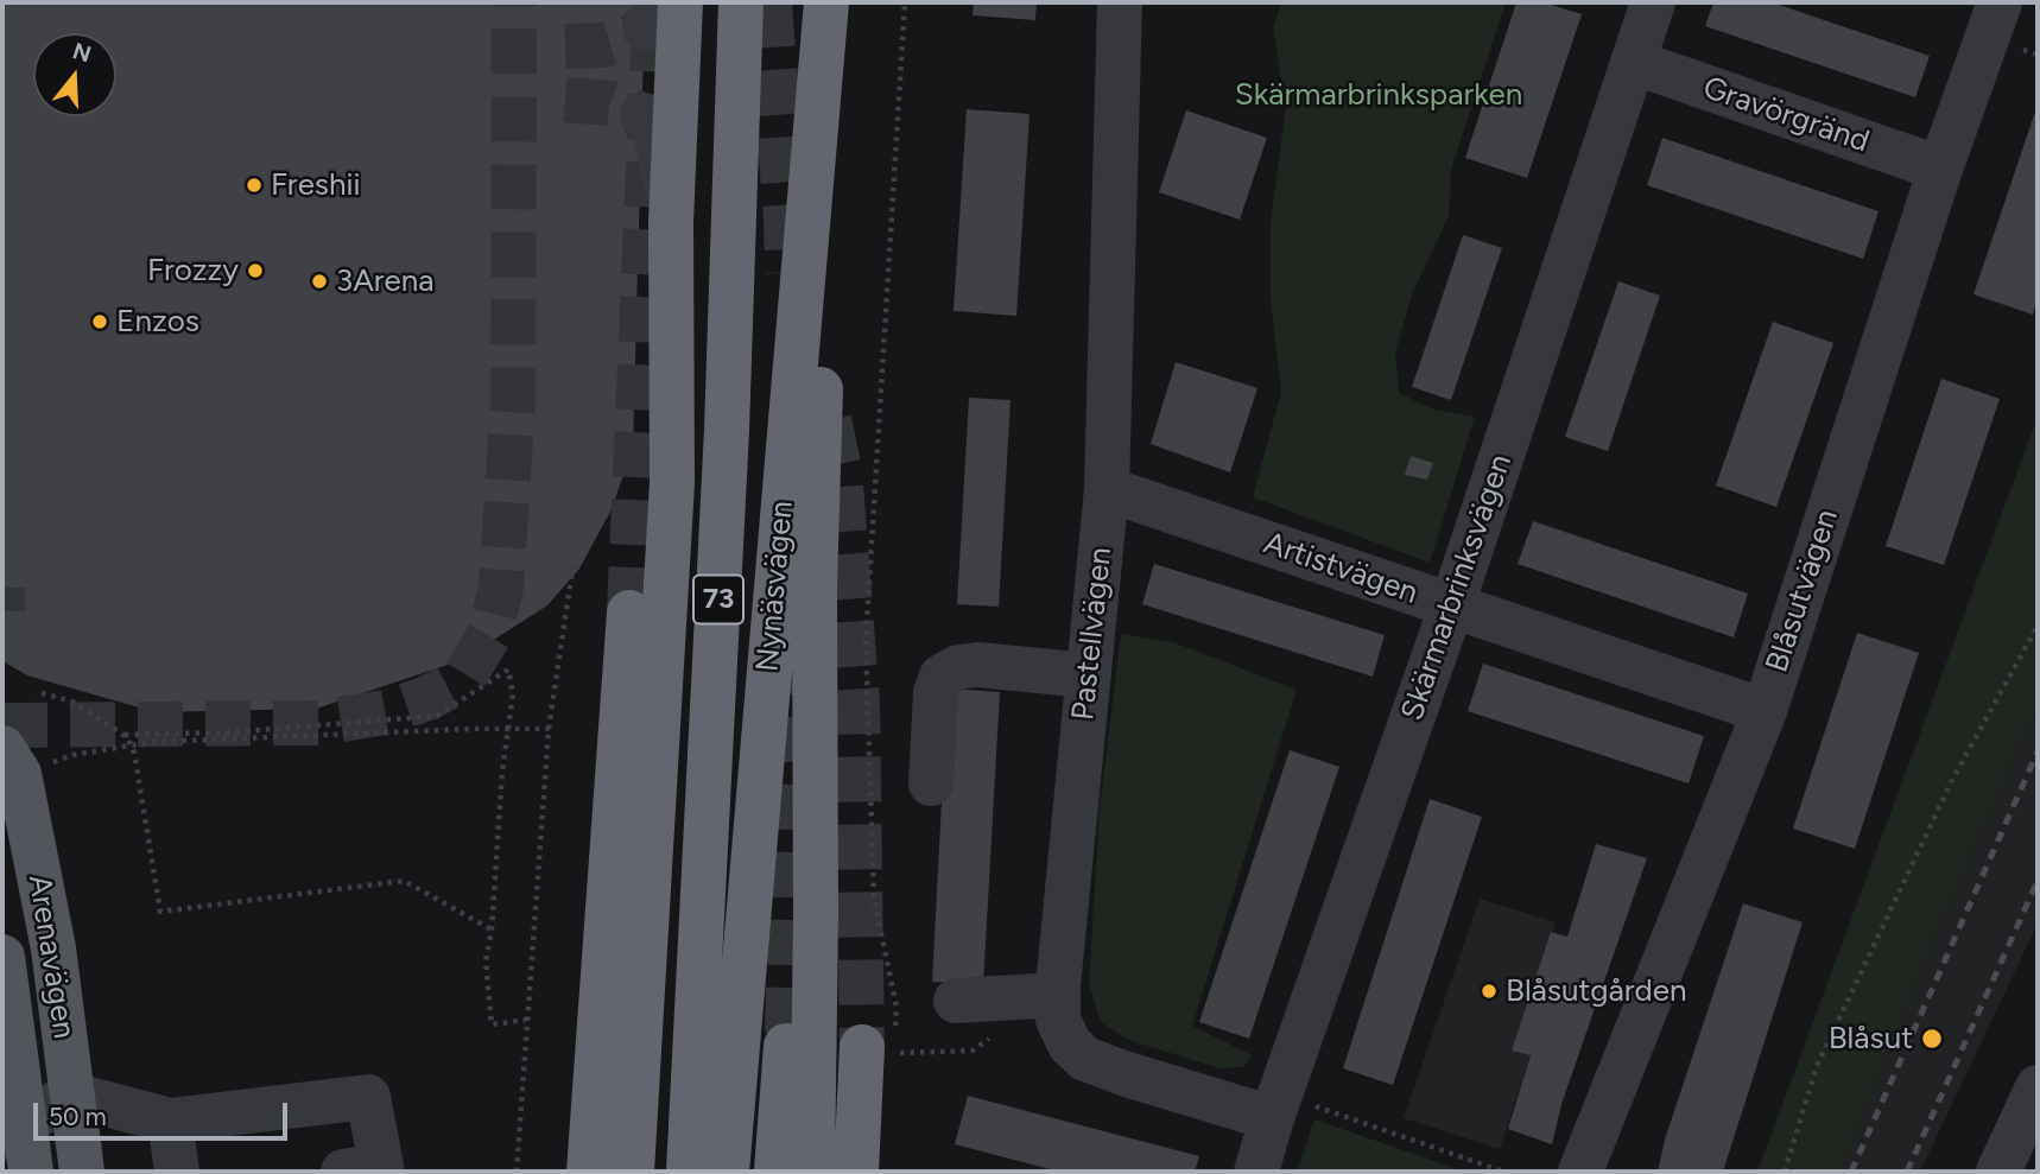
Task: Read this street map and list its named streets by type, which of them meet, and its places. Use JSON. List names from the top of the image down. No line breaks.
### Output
{"streets":{"highway":["Nynäsvägen","73"],"main road":["Arenavägen"],"street":["Gravörgränd","Artistvägen","Skärmarbrinksvägen","Blåsutvägen","Pastellvägen"]},"crossings":[["Gravörgränd","Skärmarbrinksvägen"],["Gravörgränd","Blåsutvägen"],["Artistvägen","Skärmarbrinksvägen"],["Artistvägen","Blåsutvägen"],["Artistvägen","Pastellvägen"],["Skärmarbrinksvägen","Pastellvägen"]],"parks":["Skärmarbrinksparken"],"places":["Freshii","Frozzy","3Arena","Enzos","Blåsutgården","Blåsut"],"scale_bar":"50 m","north":"top"}
